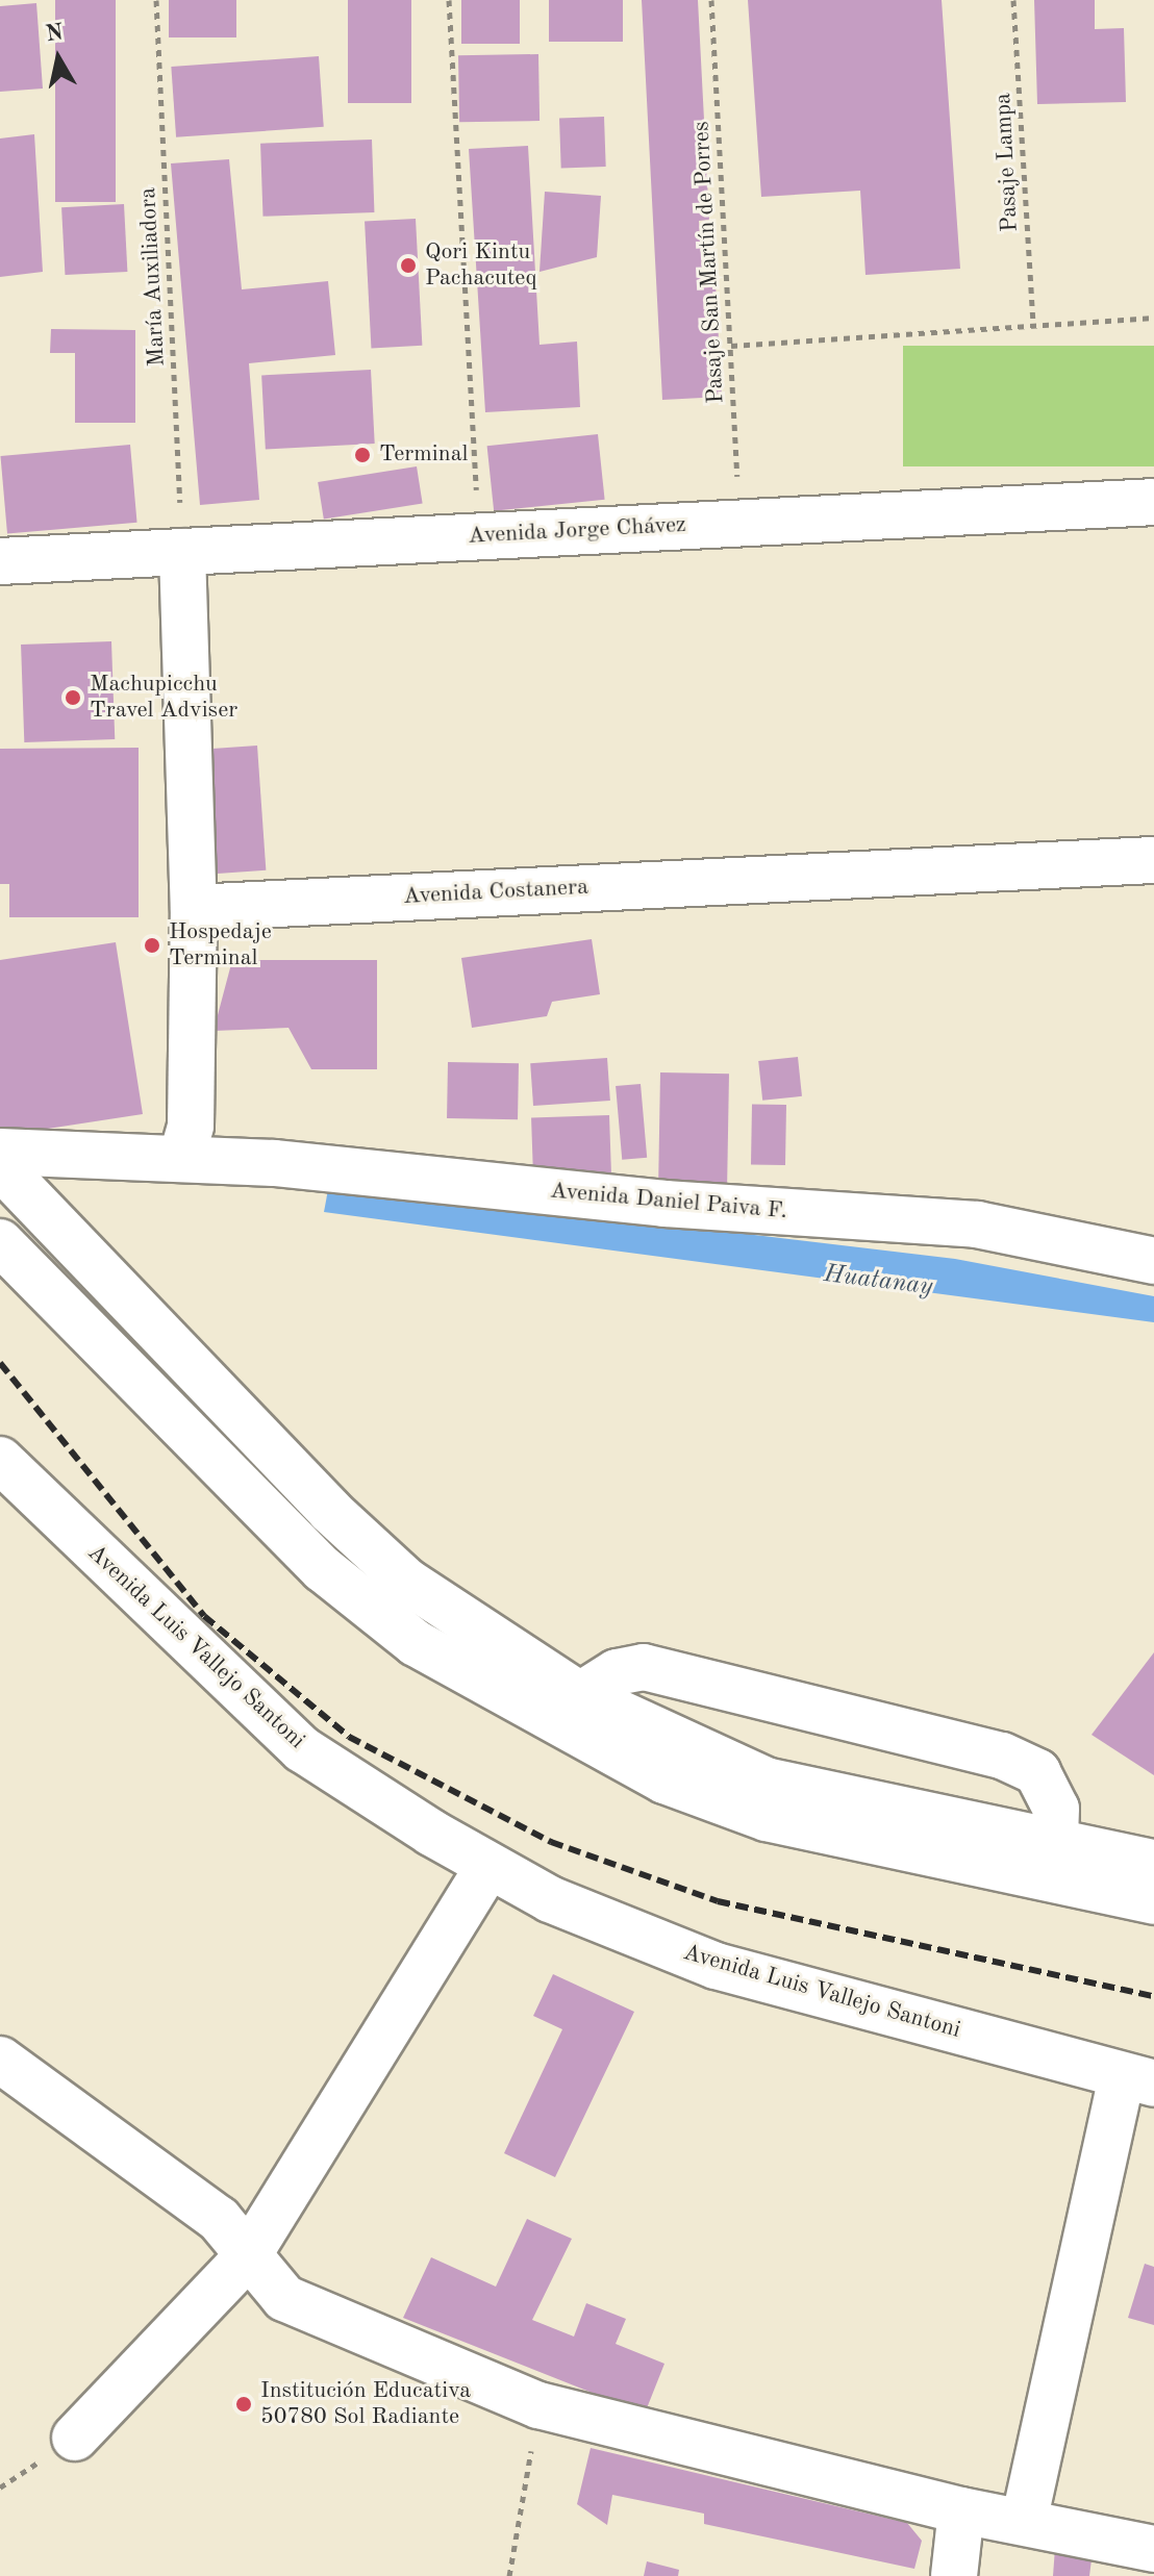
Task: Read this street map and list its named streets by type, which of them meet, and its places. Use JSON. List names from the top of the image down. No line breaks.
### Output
{"streets":{"street":["Avenida Jorge Chávez","Avenida Costanera","Avenida Daniel Paiva F.","Avenida Luis Vallejo Santoni"],"path":["Pasaje Lampa","Pasaje San Martín de Porres","María Auxiliadora"]},"crossings":[["Pasaje San Martín de Porres","Avenida Jorge Chávez"],["María Auxiliadora","Avenida Jorge Chávez"]],"water":["Huatanay"],"places":["Qori Kintu Pachacuteq","Terminal","Machupicchu Travel Adviser","Hospedaje Terminal","Institución Educativa 50780 Sol Radiante"],"north":"top"}
